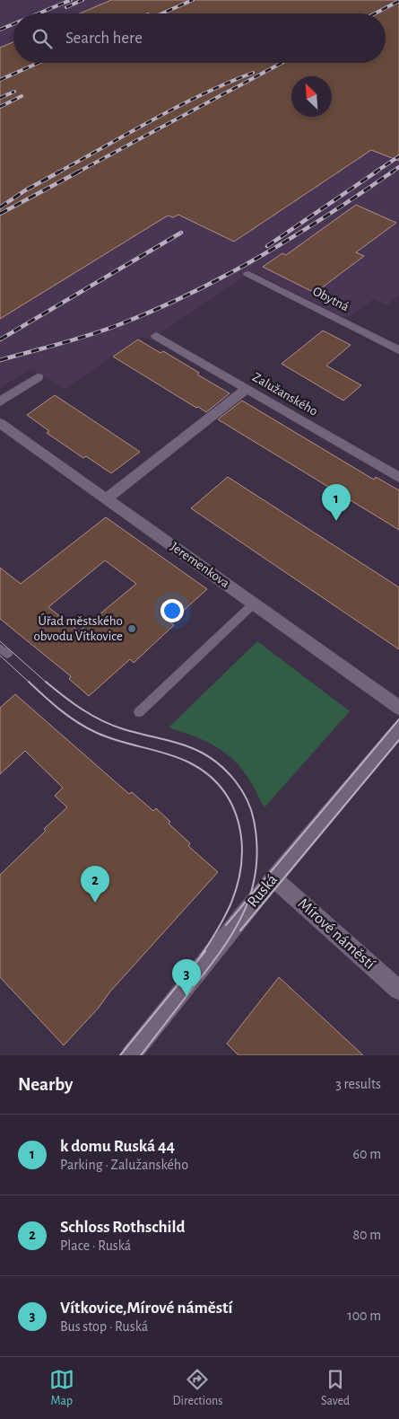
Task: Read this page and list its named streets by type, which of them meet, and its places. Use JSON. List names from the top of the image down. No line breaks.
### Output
{"streets":{"street":["Obytná","Zalužanského","Jeremenkova","Ruská","Mírové náměstí"]},"crossings":[["Ruská","Mírové náměstí"]],"places":["Úřad městského obvodu Vítkovice"],"north":"top left","page":{"search":"Search here","pins":["1","2","3"],"heading":["Nearby","3 results"],"list":[{"mark":"1","name":"k domu Ruská 44","note":"Parking · Zalužanského","value":"60 m"},{"mark":"2","name":"Schloss Rothschild","note":"Place · Ruská","value":"80 m"},{"mark":"3","name":"Vítkovice,Mírové náměstí","note":"Bus stop · Ruská","value":"100 m"}],"nav":["Map","Directions","Saved"]}}
